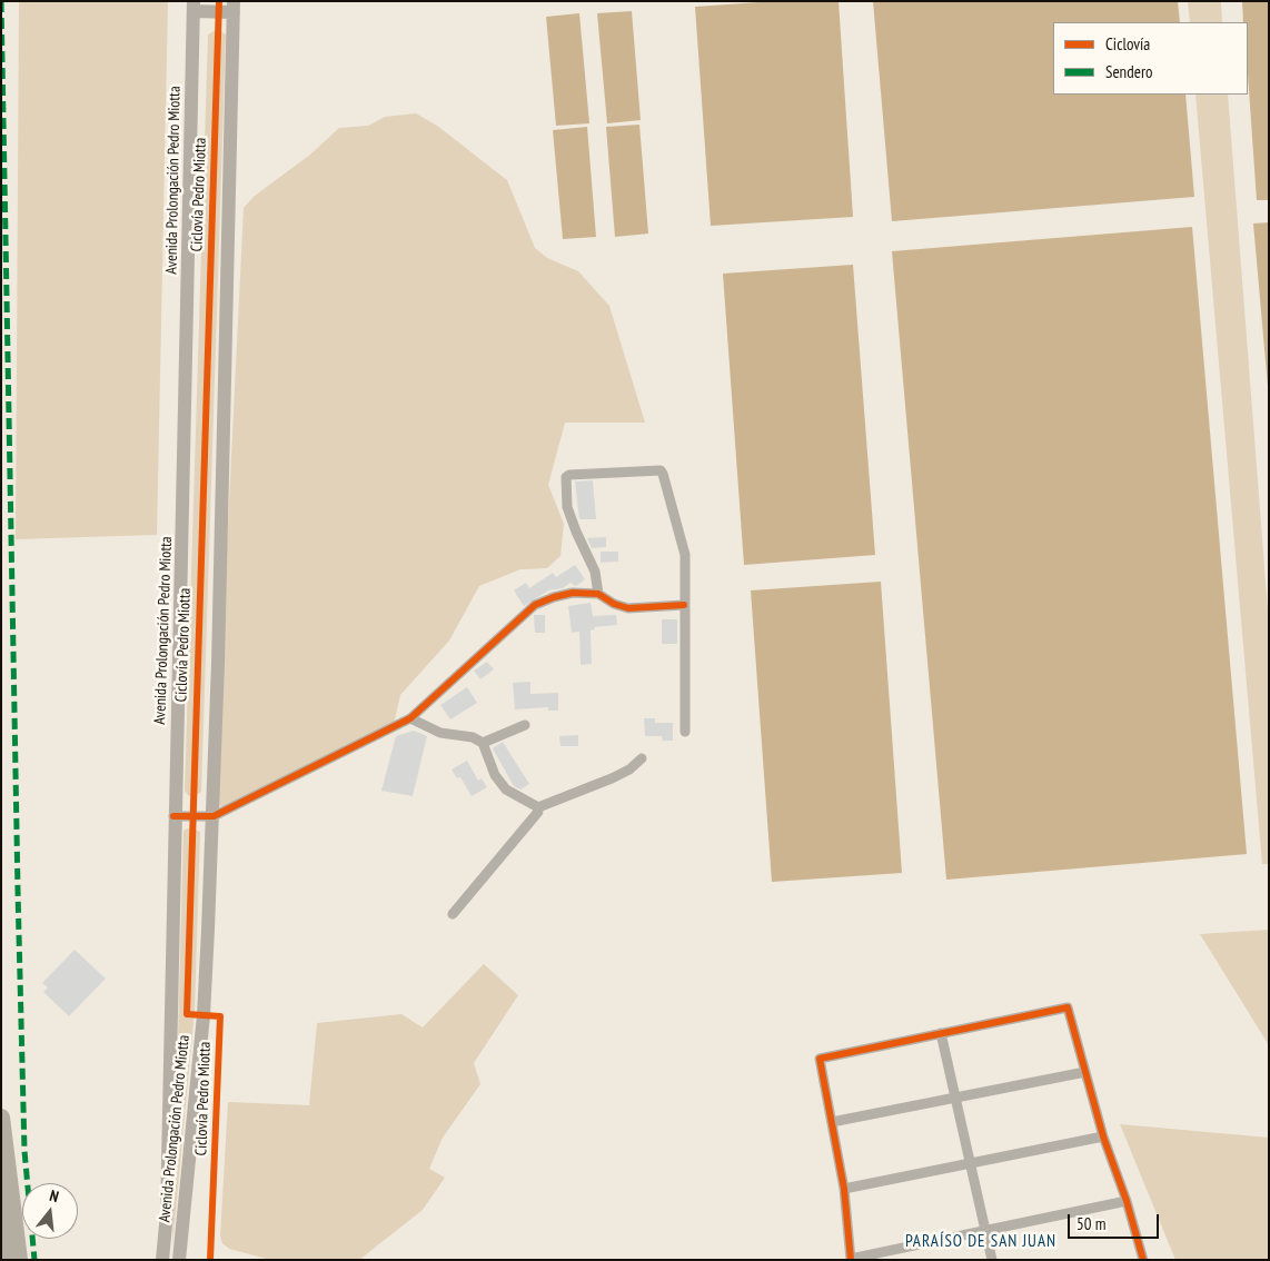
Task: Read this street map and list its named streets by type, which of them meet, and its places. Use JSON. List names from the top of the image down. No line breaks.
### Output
{"streets":{"main road":["Avenida Prolongación Pedro Miotta"],"cycle path":["Ciclovía Pedro Miotta"]},"districts":["PARAÍSO DE SAN JUAN"],"legend":["Ciclovía","Sendero"],"scale_bar":"50 m","north":"top"}
